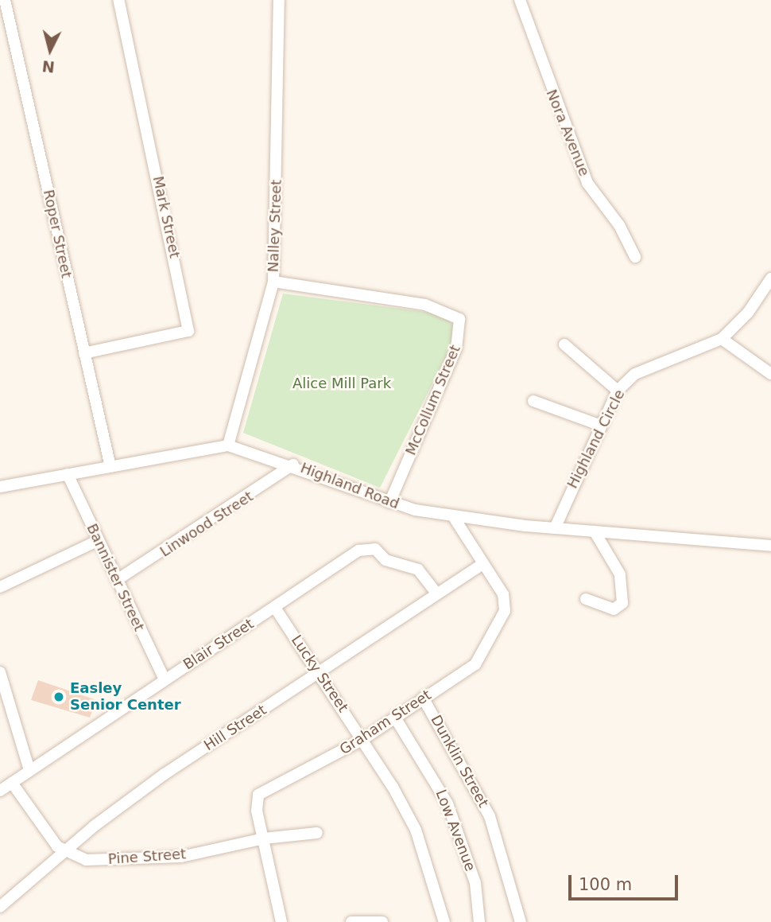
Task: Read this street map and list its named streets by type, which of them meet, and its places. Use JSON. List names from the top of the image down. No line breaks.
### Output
{"streets":{"street":["Nora Avenue","Mark Street","Nalley Street","Roper Street","McCollum Street","Highland Circle","Highland Road","Linwood Street","Bannister Street","Blair Street","Lucky Street","Graham Street","Hill Street","Dunklin Street","Low Avenue","Pine Street"]},"crossings":[["Mark Street","Roper Street"],["Nalley Street","McCollum Street"],["Nalley Street","Highland Road"],["Roper Street","Highland Road"],["McCollum Street","Highland Road"],["Highland Circle","Highland Road"],["Highland Road","Linwood Street"],["Highland Road","Bannister Street"],["Highland Road","Graham Street"],["Linwood Street","Bannister Street"],["Bannister Street","Blair Street"],["Blair Street","Lucky Street"],["Blair Street","Hill Street"],["Blair Street","Pine Street"],["Lucky Street","Graham Street"],["Lucky Street","Hill Street"],["Graham Street","Hill Street"],["Graham Street","Dunklin Street"],["Graham Street","Low Avenue"],["Graham Street","Pine Street"],["Hill Street","Pine Street"]],"parks":["Alice Mill Park"],"places":["Easley Senior Center"],"scale_bar":"100 m","north":"bottom"}
